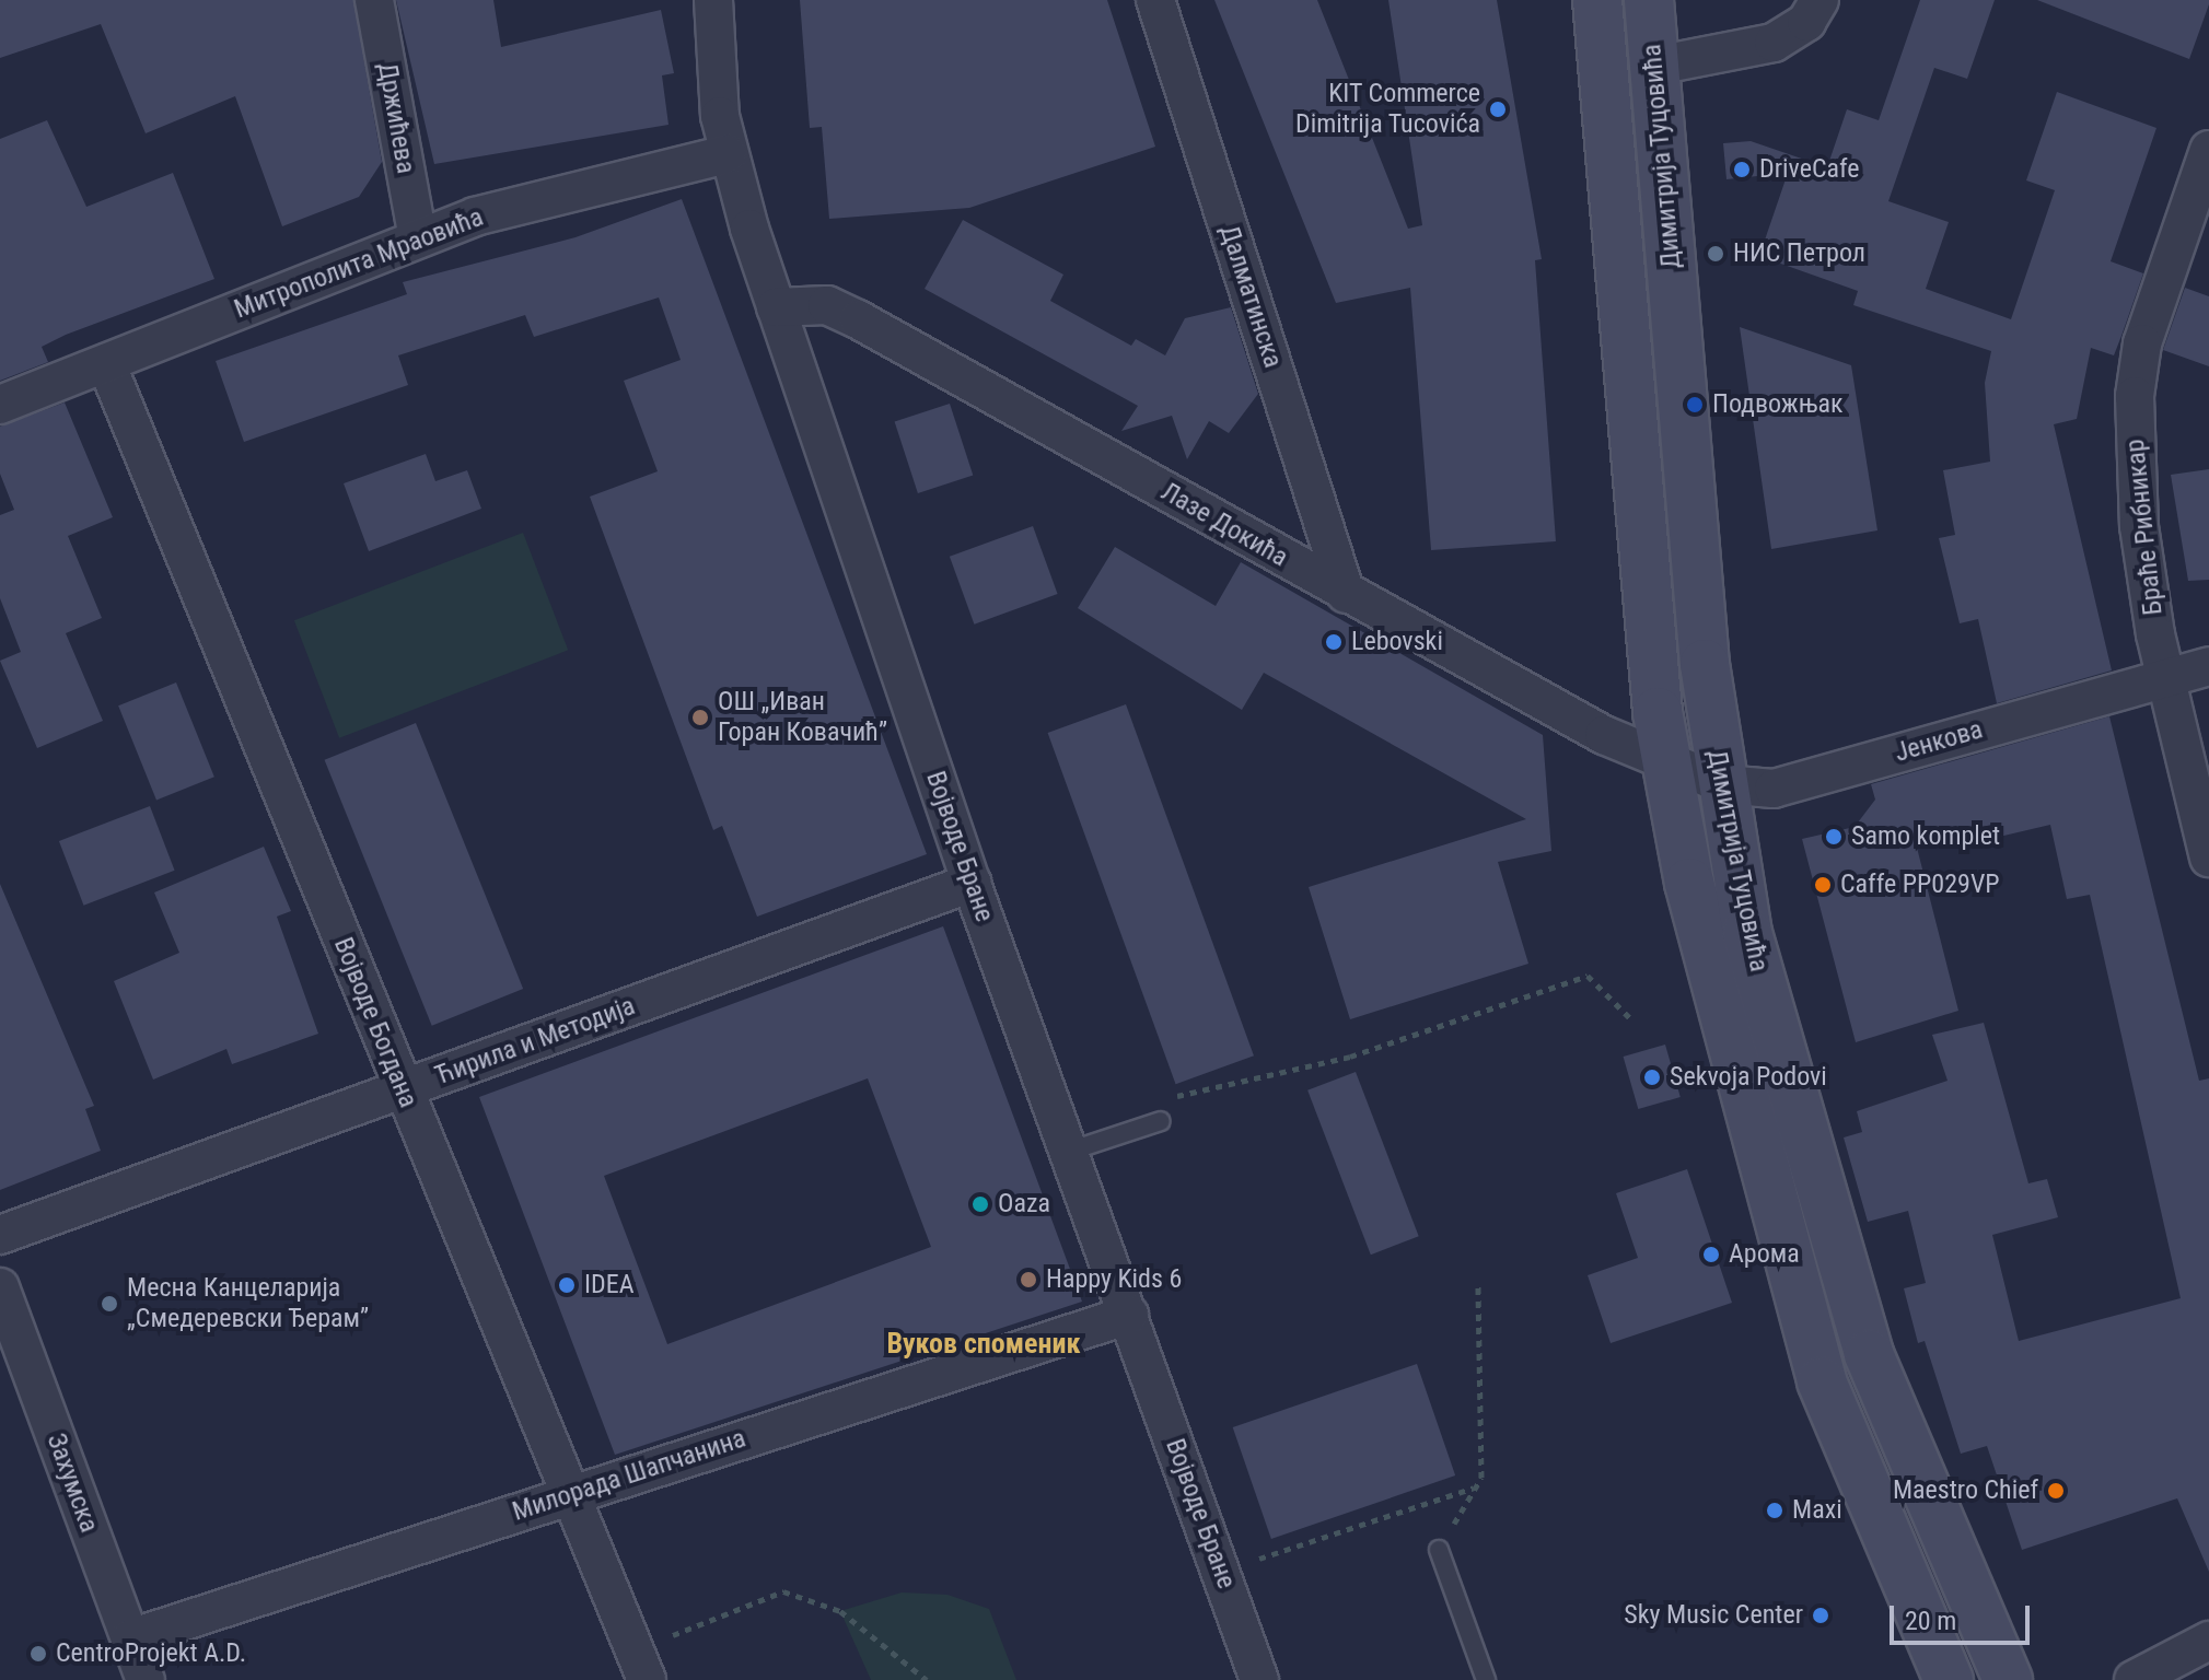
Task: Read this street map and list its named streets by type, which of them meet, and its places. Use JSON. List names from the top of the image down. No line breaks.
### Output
{"streets":{"main road":["Димитрија Туцовића"],"street":["Држићева","Митрополита Мраовића","Далматинска","Лазе Докића","Браће Рибникар","Јенкова","Војводе Бране","Војводе Богдана","Ћирила и Методија","Милорада Шапчанина","Захумска"]},"crossings":[["Држићева","Митрополита Мраовића"],["Димитрија Туцовића","Лазе Докића"],["Димитрија Туцовића","Јенкова"],["Митрополита Мраовића","Војводе Бране"],["Митрополита Мраовића","Војводе Богдана"],["Далматинска","Лазе Докића"],["Лазе Докића","Јенкова"],["Лазе Докића","Војводе Бране"],["Браће Рибникар","Јенкова"],["Војводе Бране","Ћирила и Методија"],["Војводе Бране","Милорада Шапчанина"],["Војводе Богдана","Ћирила и Методија"],["Војводе Богдана","Милорада Шапчанина"],["Милорада Шапчанина","Захумска"]],"districts":["Вуков споменик"],"places":["KIT Commerce Dimitrija Tucovića","DriveCafe","НИС Петрол","Подвожњак","Lebovski","ОШ „Иван Горан Ковачић”","Samo komplet","Caffe PP029VP","Sekvoja Podovi","Oaza","Арома","Happy Kids 6","IDEA","Месна Канцеларија „Смедеревски Ђерам”","Maestro Chief","Maxi","Sky Music Center","CentroProjekt A.D."],"scale_bar":"20 m"}
